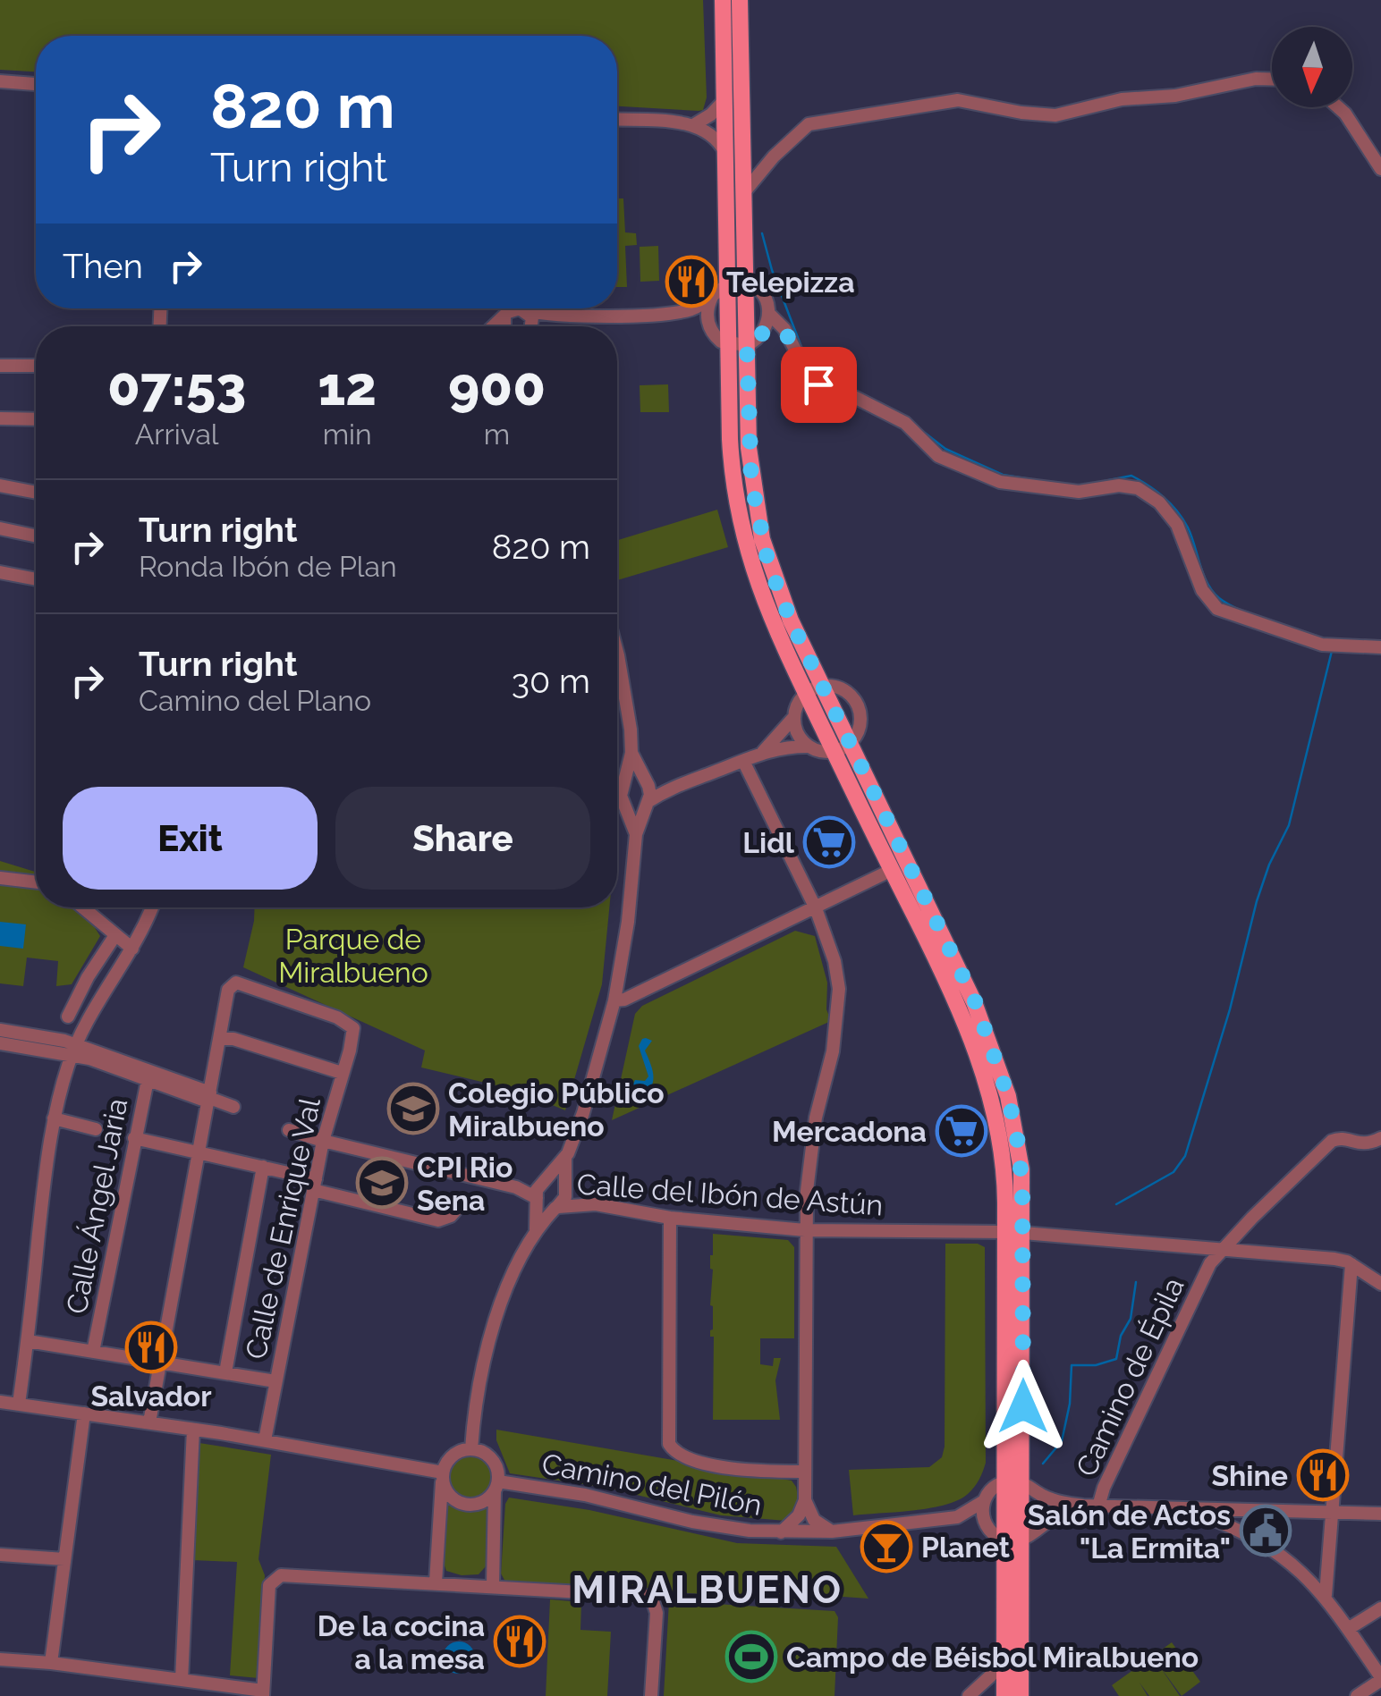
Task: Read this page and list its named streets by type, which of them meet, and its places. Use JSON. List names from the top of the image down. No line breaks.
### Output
{"streets":{"street":["Calle del Ibón de Astún","Calle Ángel Jaria","Calle de Enrique Val","Camino de Épila","Camino del Pilón"]},"crossings":[["Calle del Ibón de Astún","Calle de Enrique Val"]],"districts":["MIRALBUENO"],"parks":["Parque de Miralbueno"],"places":{"restaurant":["Telepizza","Salvador","Shine","De la cocina a la mesa"],"supermarket":["Lidl","Mercadona"],"school or university":["Colegio Público Miralbueno","CPI Rio Sena"],"public building":["Salón de Actos \"La Ermita\""],"bar":["Planet"],"sports":["Campo de Béisbol Miralbueno"]},"north":"bottom","page":{"turn":["820 m","Turn right"],"then":"Then","eta":["07:53","Arrival","12","min","900","m"],"list":[{"name":"Turn right","note":"Ronda Ibón de Plan","value":"820 m"},{"name":"Turn right","note":"Camino del Plano","value":"30 m"}],"buttons":["Exit","Share"]}}
